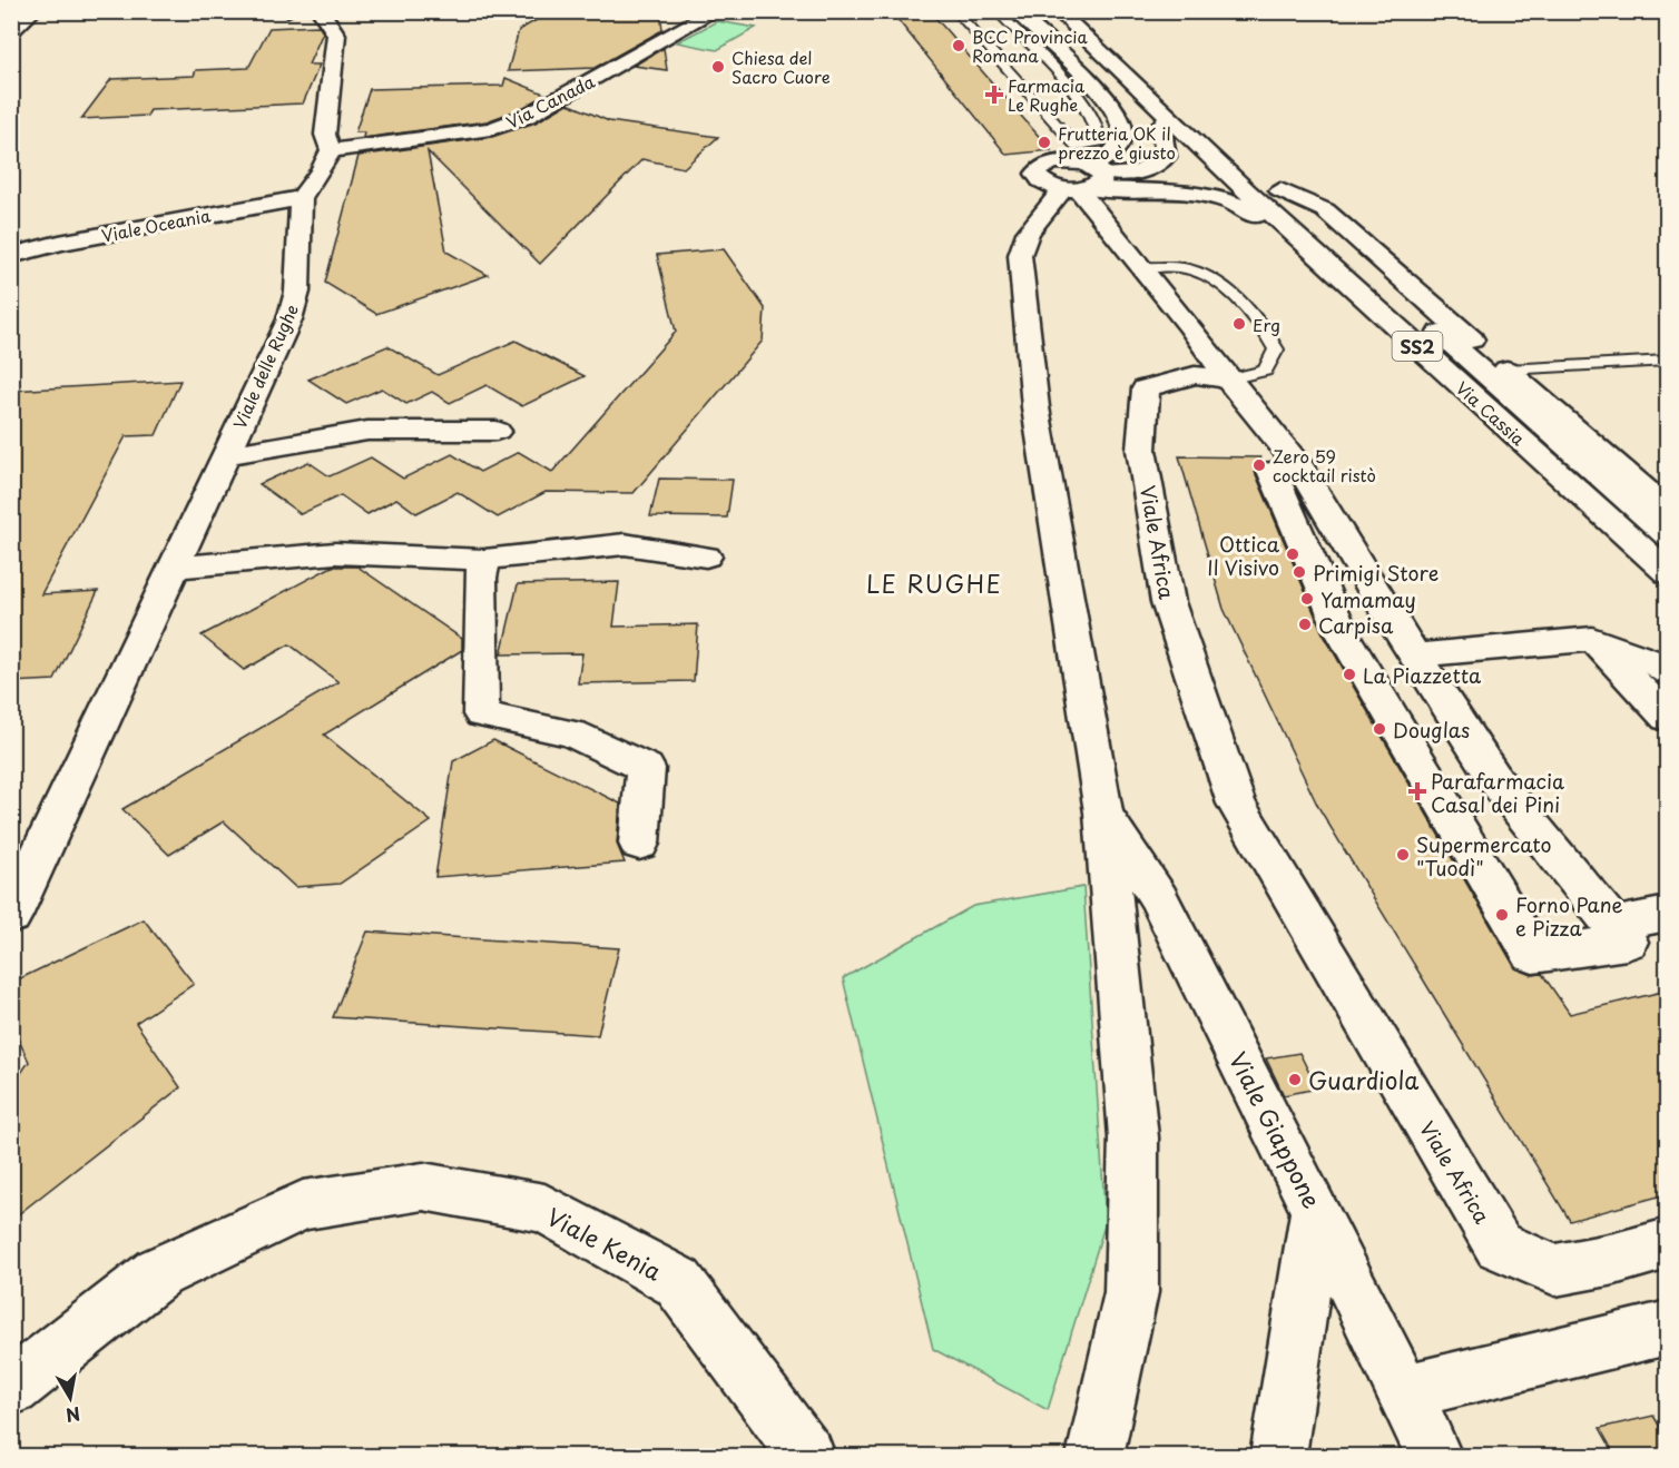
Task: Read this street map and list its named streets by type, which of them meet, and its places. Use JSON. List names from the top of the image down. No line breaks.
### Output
{"streets":{"main road":["Via Canada","Viale Oceania","SS2","Viale delle Rughe","Via Cassia","Viale Africa","Viale Giappone","Viale Kenia"]},"crossings":[["Viale Oceania","Viale delle Rughe"]],"districts":["LE RUGHE"],"places":{"other":["BCC Provincia Romana","Chiesa del Sacro Cuore","Frutteria OK il prezzo è giusto","Erg","Zero 59 cocktail ristò","Ottica Il Visivo","Primigi Store","Yamamay","Carpisa","La Piazzetta","Douglas","Supermercato \"Tuodì\"","Forno Pane e Pizza","Guardiola"],"health":["Farmacia Le Rughe","Parafarmacia Casal dei Pini"]},"north":"bottom"}
